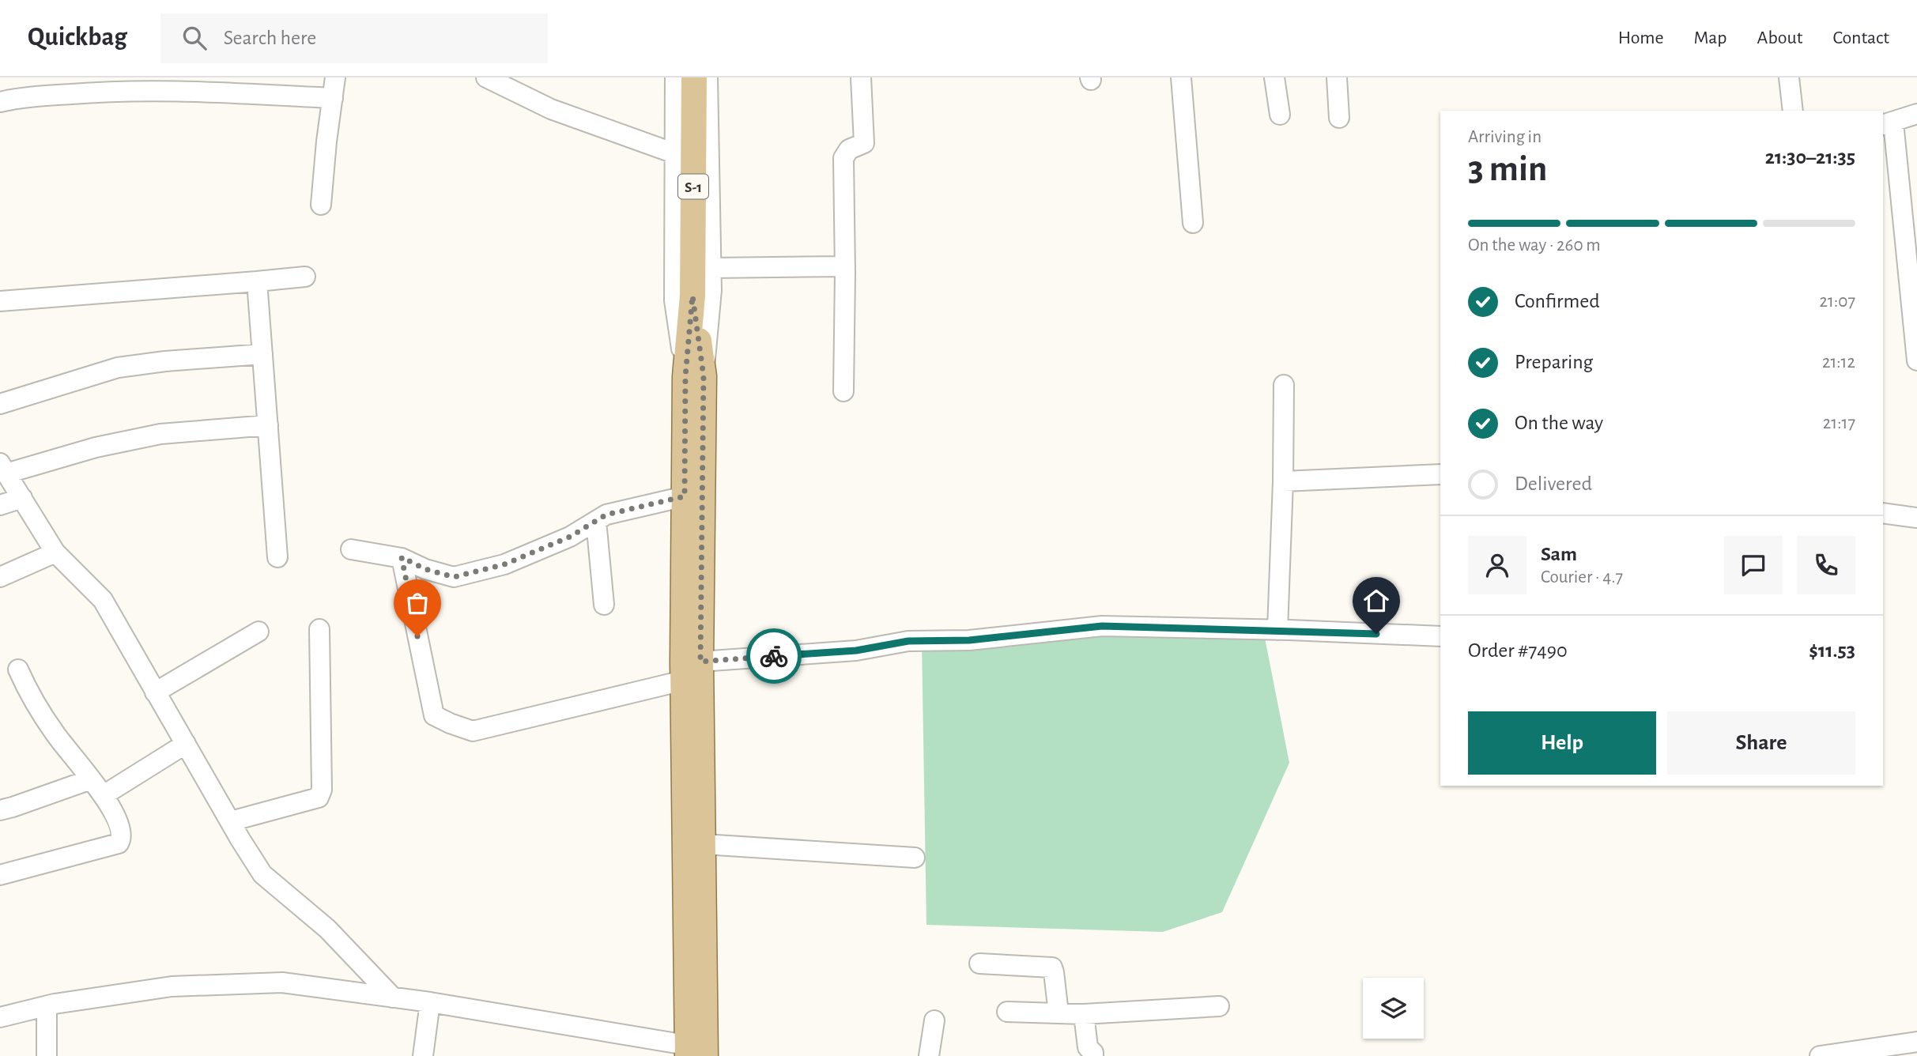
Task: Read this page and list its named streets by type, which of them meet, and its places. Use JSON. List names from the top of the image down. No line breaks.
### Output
{"streets":{"main road":["S-1"]},"page":{"header":"Quickbag","search":"Search here","nav":["Home","Map","About","Contact"],"heading":["3 min","Arriving in","21:30–21:35"],"panel":["Sam","Courier · 4.7","Order #7490","$11.53"],"bar":"On the way · 260 m","list":[["Confirmed","21:07"],["Preparing","21:12"],["On the way","21:17"],"Delivered"],"buttons":["Help","Share"]}}
